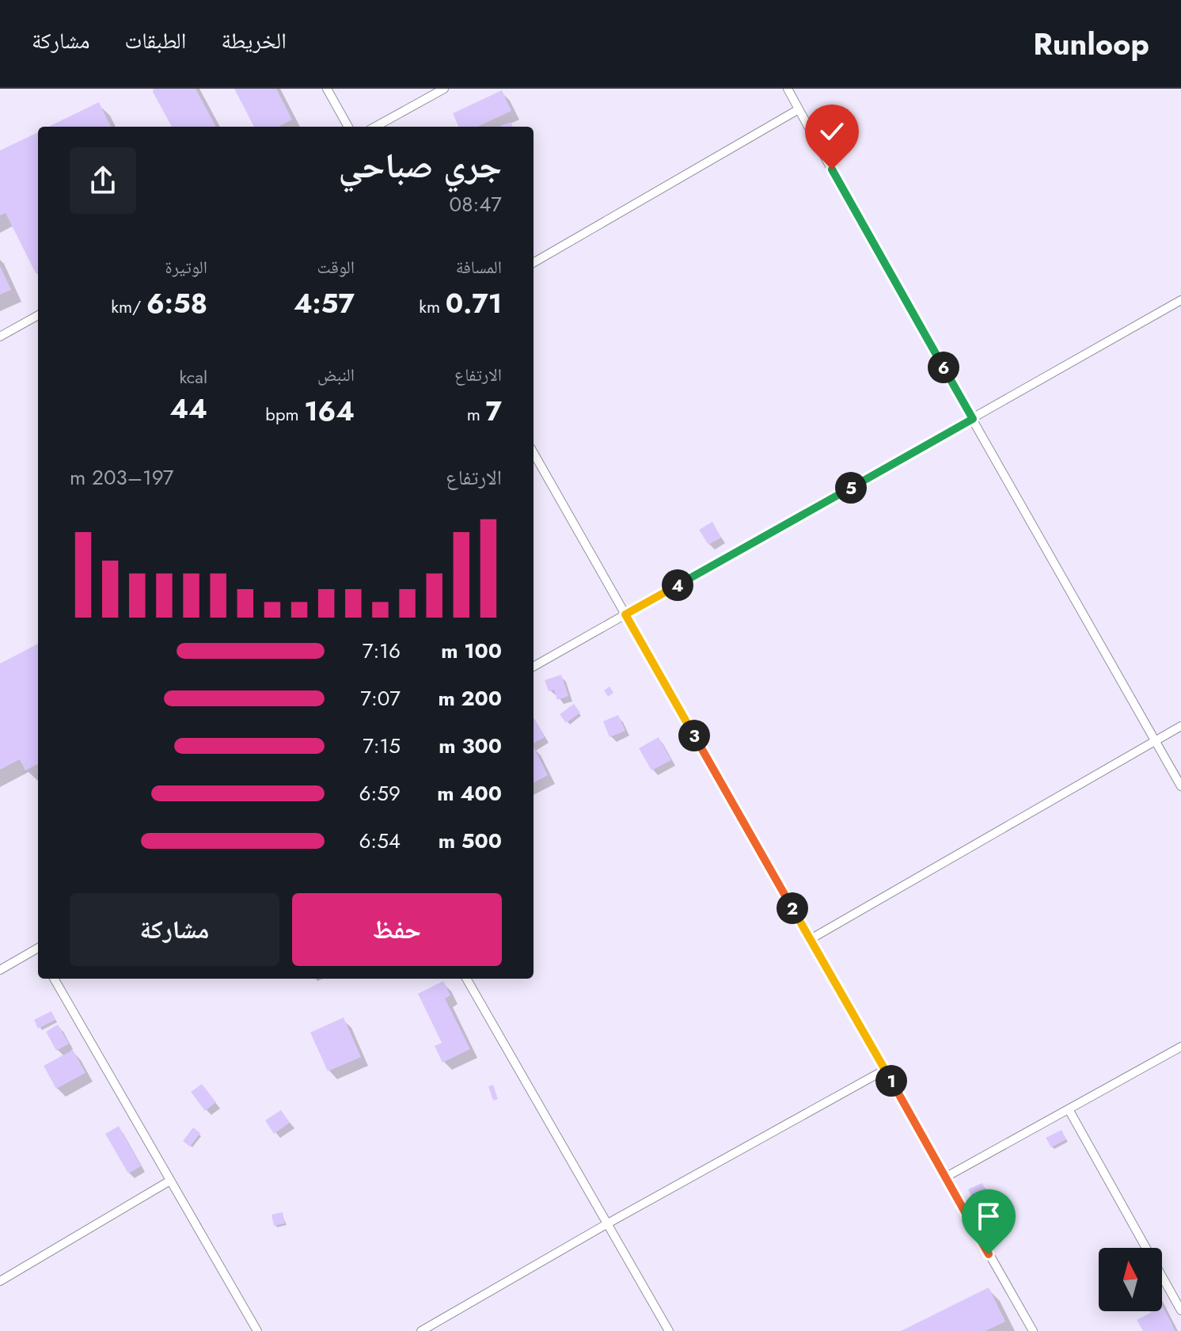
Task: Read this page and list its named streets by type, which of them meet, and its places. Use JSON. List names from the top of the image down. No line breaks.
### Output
{"north":"top","page":{"header":"Runloop","nav":["الخريطة","الطبقات","مشاركة"],"heading":["جري صباحي","08:47"],"stats":[["المسافة","0.71 km"],["الوقت","4:57"],["الوتيرة","6:58 /km"],["الارتفاع","7 m"],["النبض","164 bpm"],["kcal","44"]],"pins":["6","5","4","3","2","1"],"chart":["الارتفاع","197–203 m"],"list":[{"name":"100 m","note":"7:16"},{"name":"200 m","note":"7:07"},{"name":"300 m","note":"7:15"},{"name":"400 m","note":"6:59"},{"name":"500 m","note":"6:54"}],"buttons":["حفظ","مشاركة"]}}
